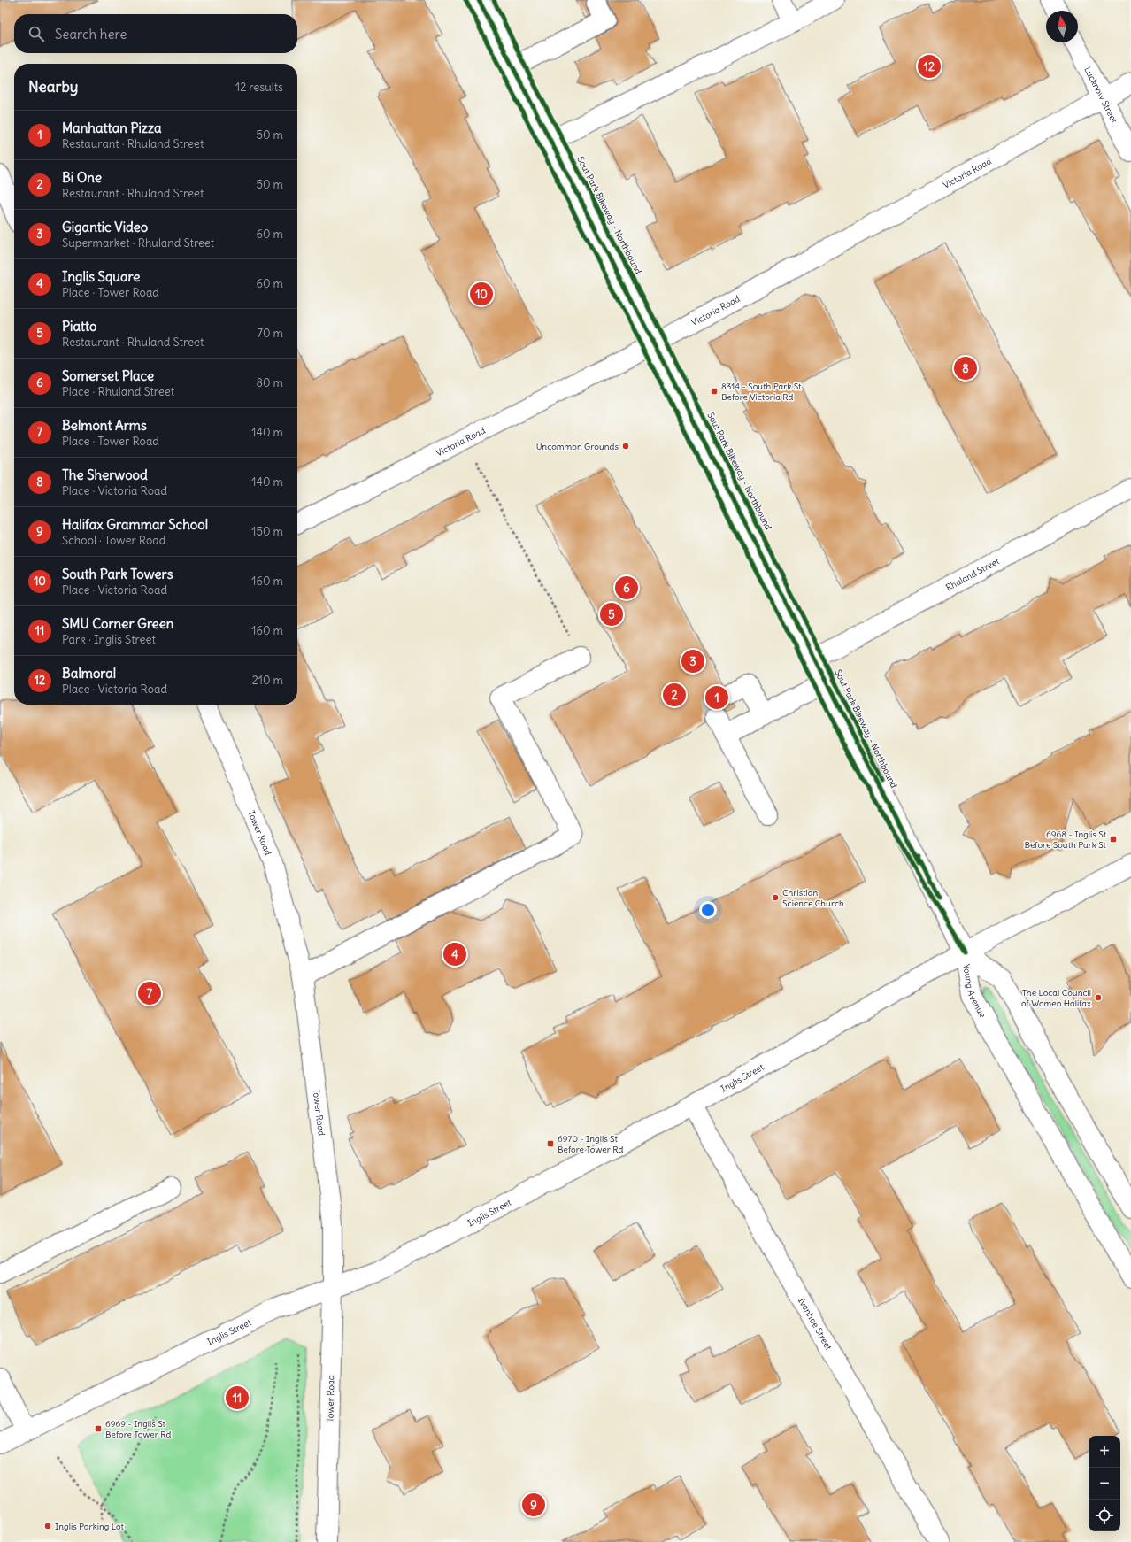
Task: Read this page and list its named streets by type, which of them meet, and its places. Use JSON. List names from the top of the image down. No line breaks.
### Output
{"streets":{"street":["Lucknow Street","Victoria Road","Rhuland Street","Tower Road","Young Avenue","Inglis Street","Ivanhoe Street"],"cycle path":["Sout Park Bikeway - Northbound"]},"crossings":[["Lucknow Street","Victoria Road"],["Tower Road","Inglis Street"],["Young Avenue","Inglis Street"],["Inglis Street","Ivanhoe Street"]],"places":{"transit":["8314 - South Park St Before Victoria Rd","6968 - Inglis St Before South Park St","6970 - Inglis St Before Tower Rd","6969 - Inglis St Before Tower Rd"],"other":["Uncommon Grounds","Christian Science Church","The Local Council of Women Halifax","Inglis Parking Lot"]},"north":"top","page":{"search":"Search here","pins":["12","10","8","6","5","3","2","1","4","7","11","9"],"heading":["Nearby","12 results"],"list":[{"mark":"1","name":"Manhattan Pizza","note":"Restaurant · Rhuland Street","value":"50 m"},{"mark":"2","name":"Bi One","note":"Restaurant · Rhuland Street","value":"50 m"},{"mark":"3","name":"Gigantic Video","note":"Supermarket · Rhuland Street","value":"60 m"},{"mark":"4","name":"Inglis Square","note":"Place · Tower Road","value":"60 m"},{"mark":"5","name":"Piatto","note":"Restaurant · Rhuland Street","value":"70 m"},{"mark":"6","name":"Somerset Place","note":"Place · Rhuland Street","value":"80 m"},{"mark":"7","name":"Belmont Arms","note":"Place · Tower Road","value":"140 m"},{"mark":"8","name":"The Sherwood","note":"Place · Victoria Road","value":"140 m"},{"mark":"9","name":"Halifax Grammar School","note":"School · Tower Road","value":"150 m"},{"mark":"10","name":"South Park Towers","note":"Place · Victoria Road","value":"160 m"},{"mark":"11","name":"SMU Corner Green","note":"Park · Inglis Street","value":"160 m"},{"mark":"12","name":"Balmoral","note":"Place · Victoria Road","value":"210 m"}],"map_buttons":["+","−"]}}
